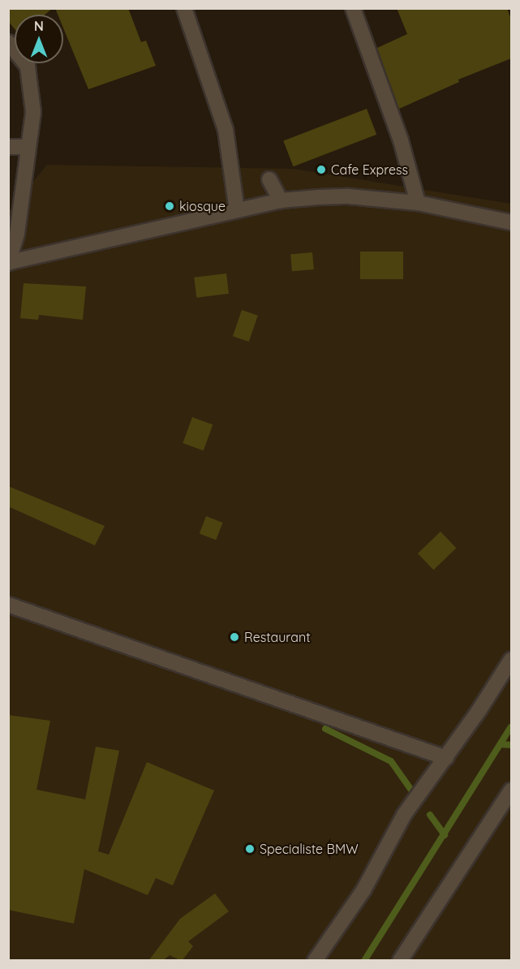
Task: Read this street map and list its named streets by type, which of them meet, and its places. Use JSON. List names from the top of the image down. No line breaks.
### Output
{"places":["Cafe Express","kiosque","Restaurant","Specialiste BMW"],"north":"top"}
